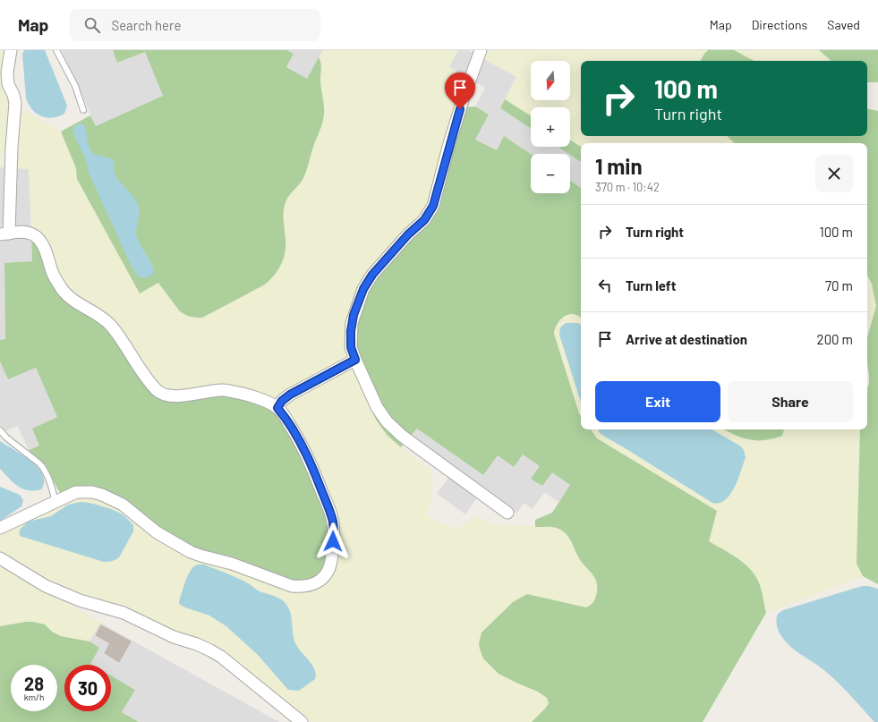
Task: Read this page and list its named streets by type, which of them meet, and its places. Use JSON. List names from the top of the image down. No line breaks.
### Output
{"north":"bottom","page":{"header":"Map","search":"Search here","nav":["Map","Directions","Saved"],"map_buttons":["+","−"],"turn":["100 m","Turn right"],"heading":["1 min","370 m · 10:42"],"list":[{"name":"Turn right","value":"100 m"},{"name":"Turn left","value":"70 m"},{"name":"Arrive at destination","value":"200 m"}],"buttons":["Exit","Share"],"speed":"28 km/h","limit":"30"}}
